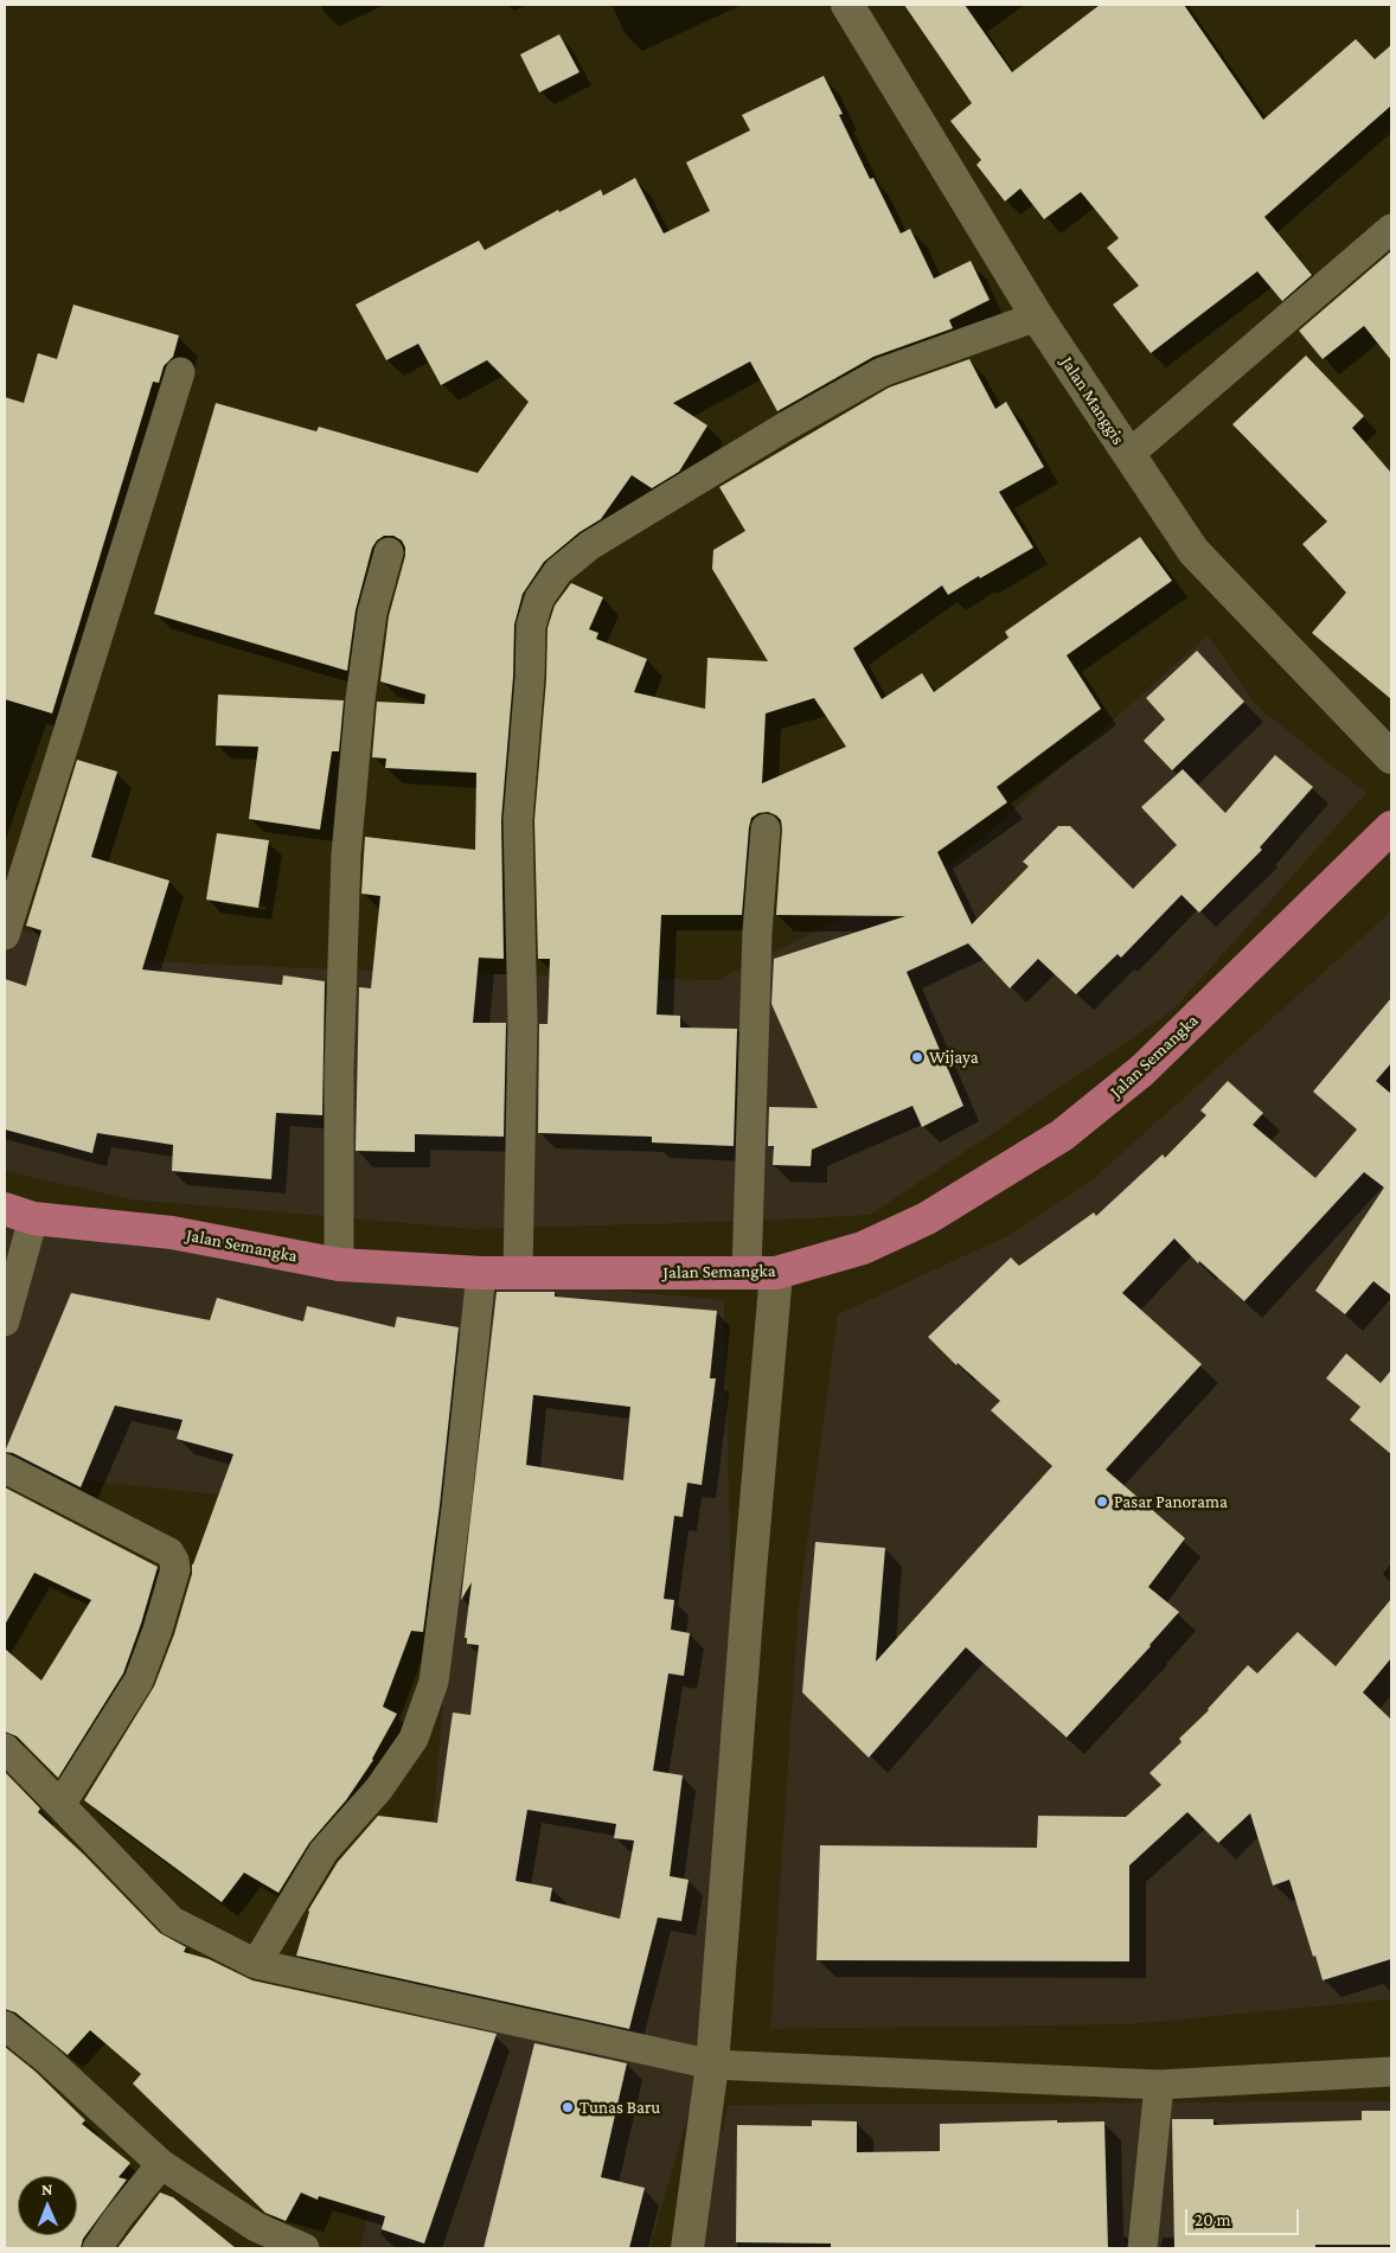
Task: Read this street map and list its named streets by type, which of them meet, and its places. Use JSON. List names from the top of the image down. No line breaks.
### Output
{"streets":{"main road":["Jalan Semangka"],"street":["Jalan Manggis"]},"places":["Wijaya","Pasar Panorama","Tunas Baru"],"scale_bar":"20 m","north":"top"}
